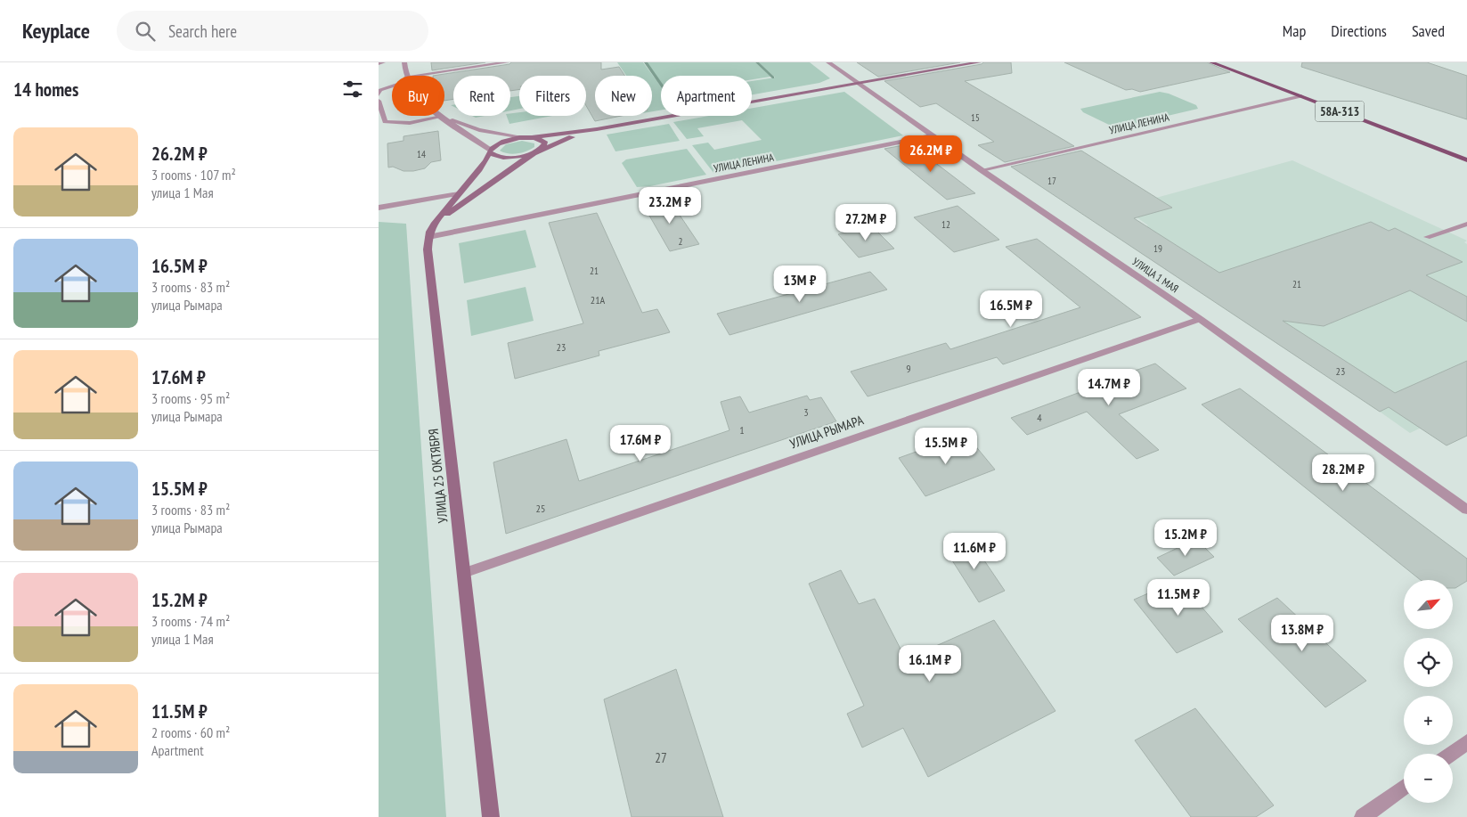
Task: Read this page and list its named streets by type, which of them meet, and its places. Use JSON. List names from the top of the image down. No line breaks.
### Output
{"streets":{"main road":["58А-313","УЛИЦА 25 ОКТЯБРЯ"],"street":["УЛИЦА ЛЕНИНА","УЛИЦА 1 МАЯ","УЛИЦА РЫМАРА"]},"crossings":[["58А-313","УЛИЦА ЛЕНИНА"],["УЛИЦА ЛЕНИНА","УЛИЦА 1 МАЯ"],["УЛИЦА ЛЕНИНА","УЛИЦА 25 ОКТЯБРЯ"],["УЛИЦА 1 МАЯ","УЛИЦА РЫМАРА"],["УЛИЦА РЫМАРА","УЛИЦА 25 ОКТЯБРЯ"]],"house_numbers":["15","14","17","12","2","19","21","21","21А","23","9","23","3","4","1","25","27"],"north":"top right","page":{"header":"Keyplace","search":"Search here","nav":["Map","Directions","Saved"],"heading":"14 homes","chip":["Buy","Rent","Filters","New","Apartment"],"list":[{"name":"26.2M ₽","note":"3 rooms · 107 m² · улица 1 Мая"},{"name":"16.5M ₽","note":"3 rooms · 83 m² · улица Рымара"},{"name":"17.6M ₽","note":"3 rooms · 95 m² · улица Рымара"},{"name":"15.5M ₽","note":"3 rooms · 83 m² · улица Рымара"},{"name":"15.2M ₽","note":"3 rooms · 74 m² · улица 1 Мая"},{"name":"11.5M ₽","note":"2 rooms · 60 m² · Apartment"}],"price":["26.2M ₽","23.2M ₽","27.2M ₽","13M ₽","16.5M ₽","14.7M ₽","17.6M ₽","15.5M ₽","28.2M ₽","15.2M ₽","11.6M ₽","11.5M ₽","13.8M ₽","16.1M ₽"],"map_buttons":["+","−"]}}
